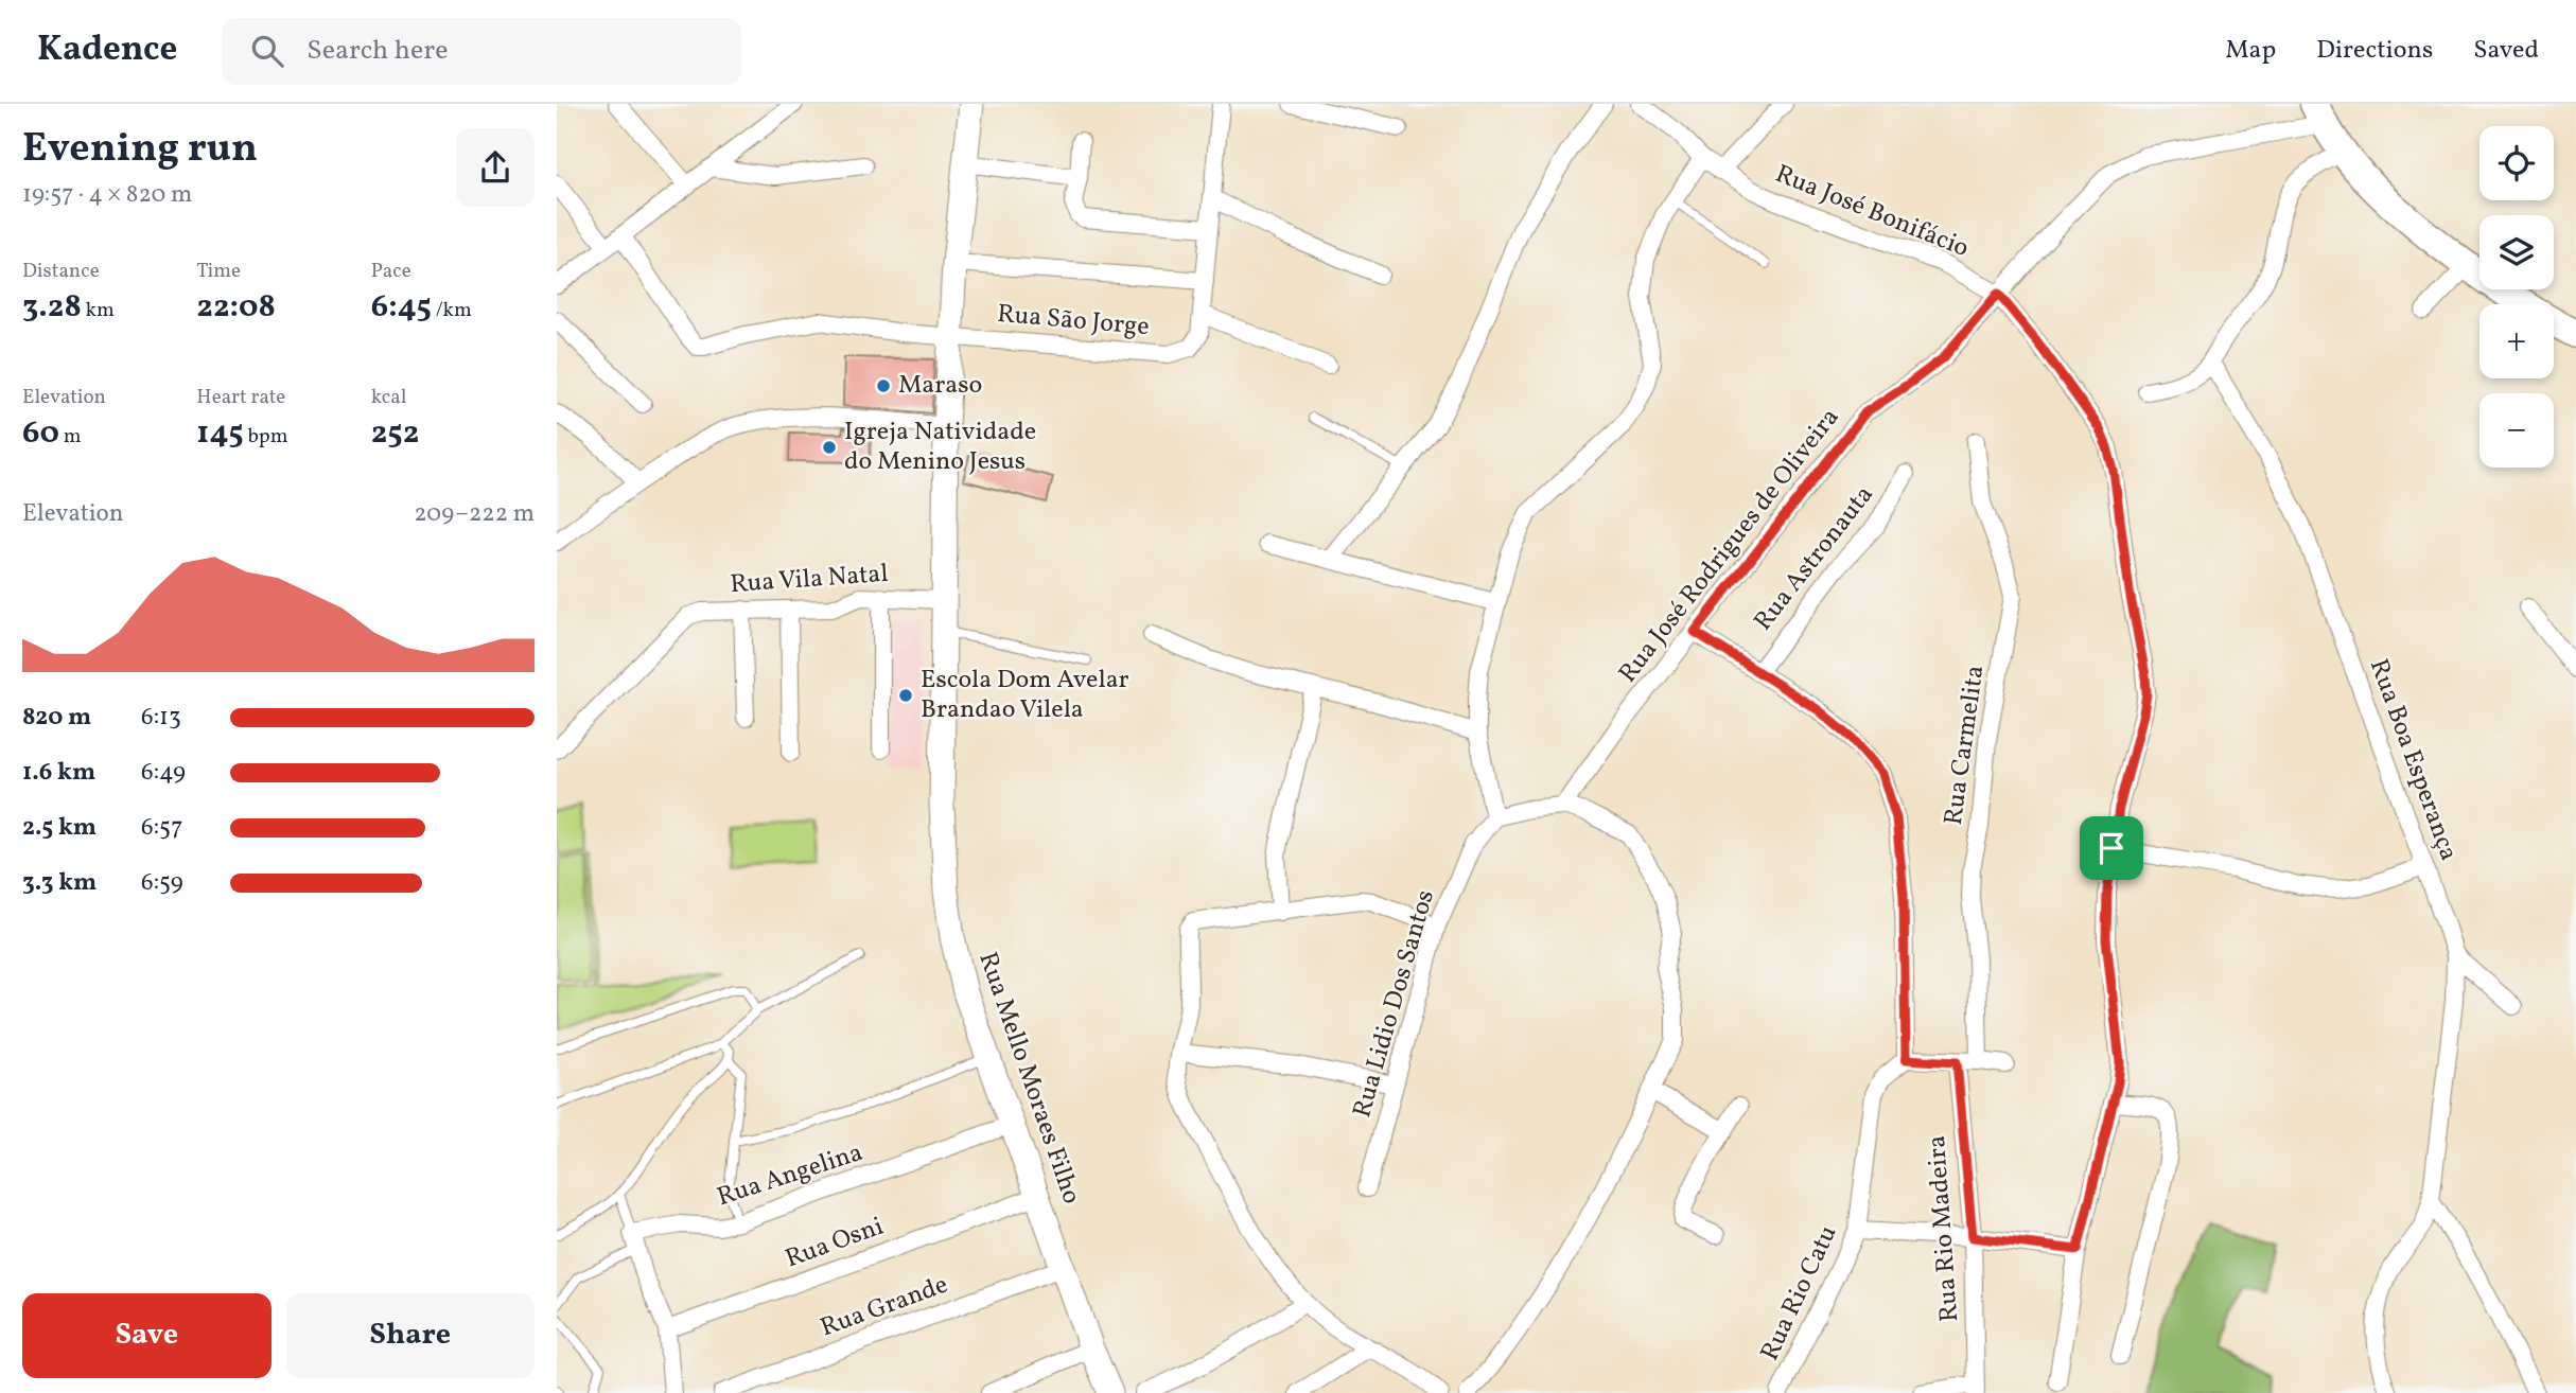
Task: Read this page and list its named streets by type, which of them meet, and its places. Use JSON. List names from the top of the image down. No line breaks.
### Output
{"streets":{"main road":["Rua Mello Moraes Filho"],"street":["Rua José Bonifácio","Rua São Jorge","Rua José Rodrigues de Oliveira","Rua Astronauta","Rua Vila Natal","Rua Carmelita","Rua Boa Esperança","Rua Lidio Dos Santos","Rua Angelina","Rua Rio Madeira","Rua Osni","Rua Rio Catu","Rua Grande"]},"crossings":[["Rua José Bonifácio","Rua José Rodrigues de Oliveira"],["Rua São Jorge","Rua Mello Moraes Filho"],["Rua Vila Natal","Rua Mello Moraes Filho"],["Rua Mello Moraes Filho","Rua Angelina"],["Rua Mello Moraes Filho","Rua Osni"],["Rua Mello Moraes Filho","Rua Grande"]],"places":["Maraso","Igreja Natividade do Menino Jesus","Escola Dom Avelar Brandao Vilela"],"page":{"header":"Kadence","search":"Search here","nav":["Map","Directions","Saved"],"heading":["Evening run","19:57 · 4 × 820 m"],"map_buttons":["+","−"],"stats":[["Distance","3.28 km"],["Time","22:08"],["Pace","6:45 /km"],["Elevation","60 m"],["Heart rate","145 bpm"],["kcal","252"]],"chart":["Elevation","209–222 m"],"list":[{"name":"820 m","note":"6:13"},{"name":"1.6 km","note":"6:49"},{"name":"2.5 km","note":"6:57"},{"name":"3.3 km","note":"6:59"}],"buttons":["Save","Share"]}}
